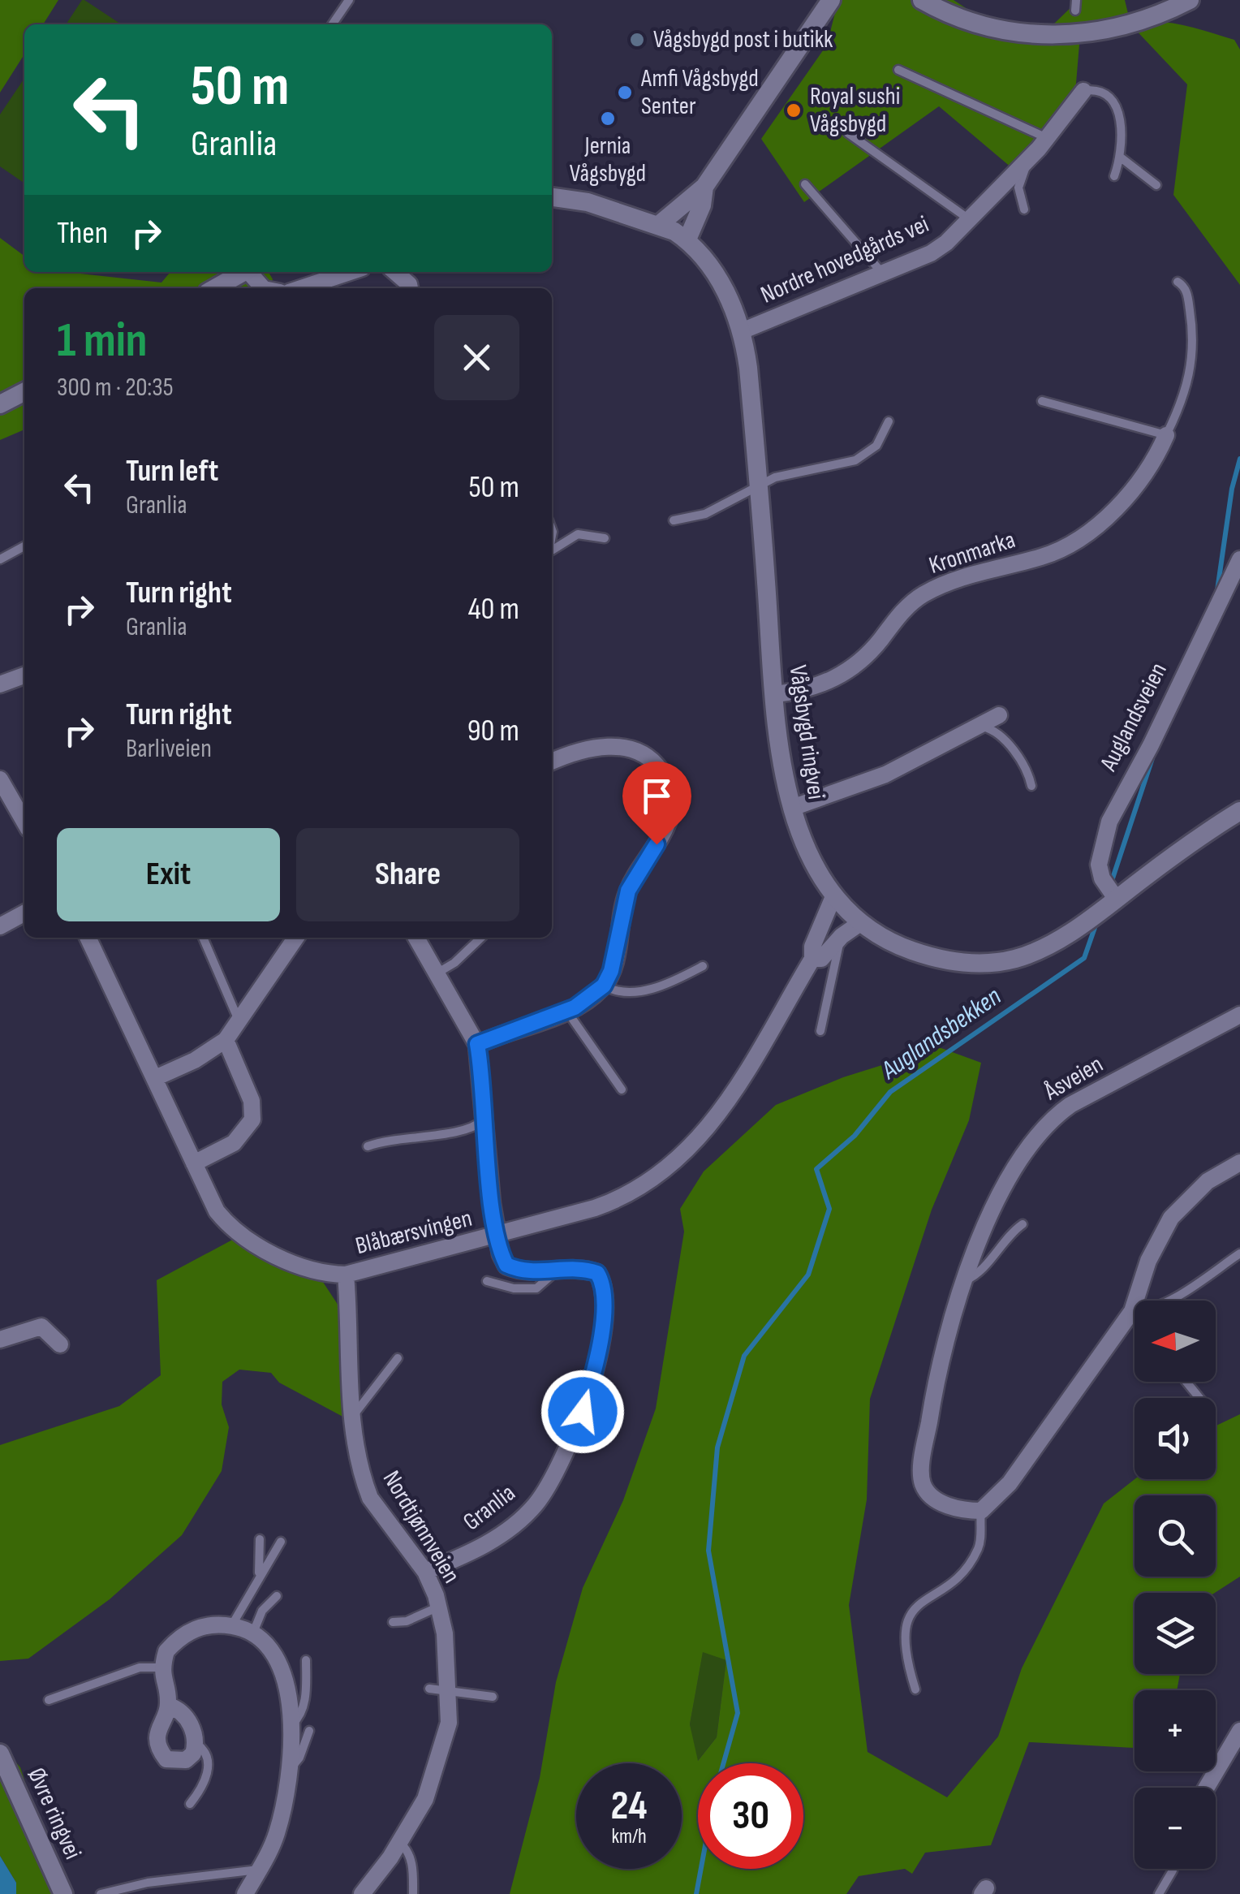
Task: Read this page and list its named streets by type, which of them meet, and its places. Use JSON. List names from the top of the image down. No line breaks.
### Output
{"streets":{"street":["Nordre hovedgårds vei","Kronmarka","Auglandsveien","Vågsbygd ringvei","Åsveien","Blåbærsvingen","Granlia","Nordtjønnveien","Øvre ringvei"]},"crossings":[["Nordre hovedgårds vei","Vågsbygd ringvei"],["Kronmarka","Vågsbygd ringvei"],["Auglandsveien","Vågsbygd ringvei"],["Vågsbygd ringvei","Blåbærsvingen"],["Blåbærsvingen","Granlia"],["Blåbærsvingen","Nordtjønnveien"],["Granlia","Nordtjønnveien"]],"water":["Auglandsbekken"],"places":["Vågsbygd post i butikk","Amfi Vågsbygd Senter","Royal sushi Vågsbygd","Jernia Vågsbygd"],"north":"left","page":{"turn":["50 m","Granlia"],"then":"Then","heading":["1 min","300 m · 20:35"],"list":[{"name":"Turn left","note":"Granlia","value":"50 m"},{"name":"Turn right","note":"Granlia","value":"40 m"},{"name":"Turn right","note":"Barliveien","value":"90 m"}],"buttons":["Exit","Share"],"map_buttons":["+","−"],"speed":"24 km/h","limit":"30"}}
